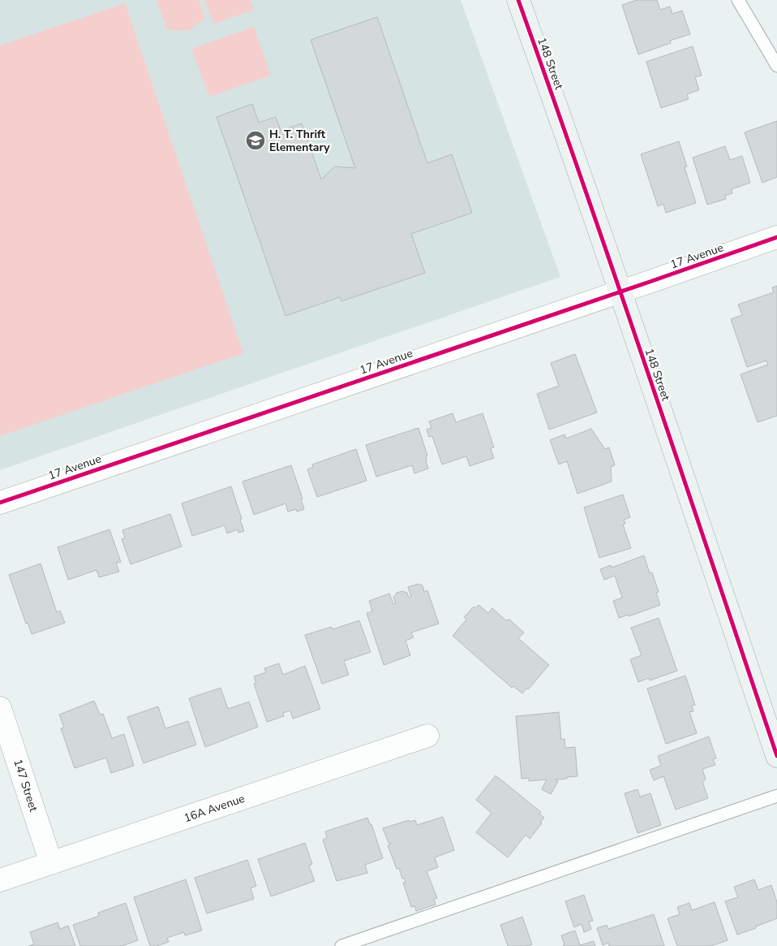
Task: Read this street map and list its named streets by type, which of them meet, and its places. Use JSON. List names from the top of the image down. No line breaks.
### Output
{"streets":{"main road":["148 Street"],"street":["17 Avenue","147 Street","16A Avenue"]},"crossings":[["148 Street","17 Avenue"],["147 Street","16A Avenue"]],"places":{"school or university":["H. T. Thrift Elementary"]}}
